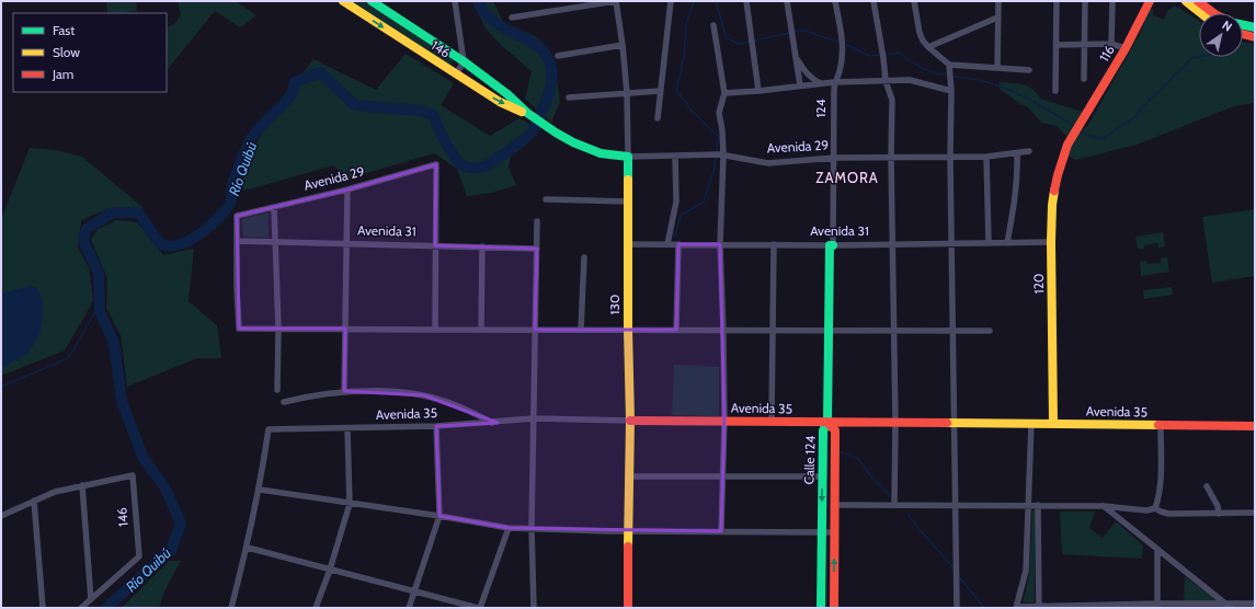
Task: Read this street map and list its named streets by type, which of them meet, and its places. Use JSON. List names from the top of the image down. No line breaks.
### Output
{"streets":{"street":["146","116","124","Avenida 29","Avenida 31","120","130","Avenida 35","Calle 124"]},"crossings":[["146","Avenida 29"],["116","120"],["124","Avenida 29"],["124","Avenida 31"],["124","Avenida 35"],["124","Calle 124"],["Avenida 29","Avenida 31"],["Avenida 29","130"],["Avenida 31","120"],["Avenida 31","130"],["120","Avenida 35"],["130","Avenida 35"],["Avenida 35","Calle 124"]],"districts":["ZAMORA"],"water":["Río Quibú"],"legend":["Fast","Slow","Jam"],"north":"top right"}
